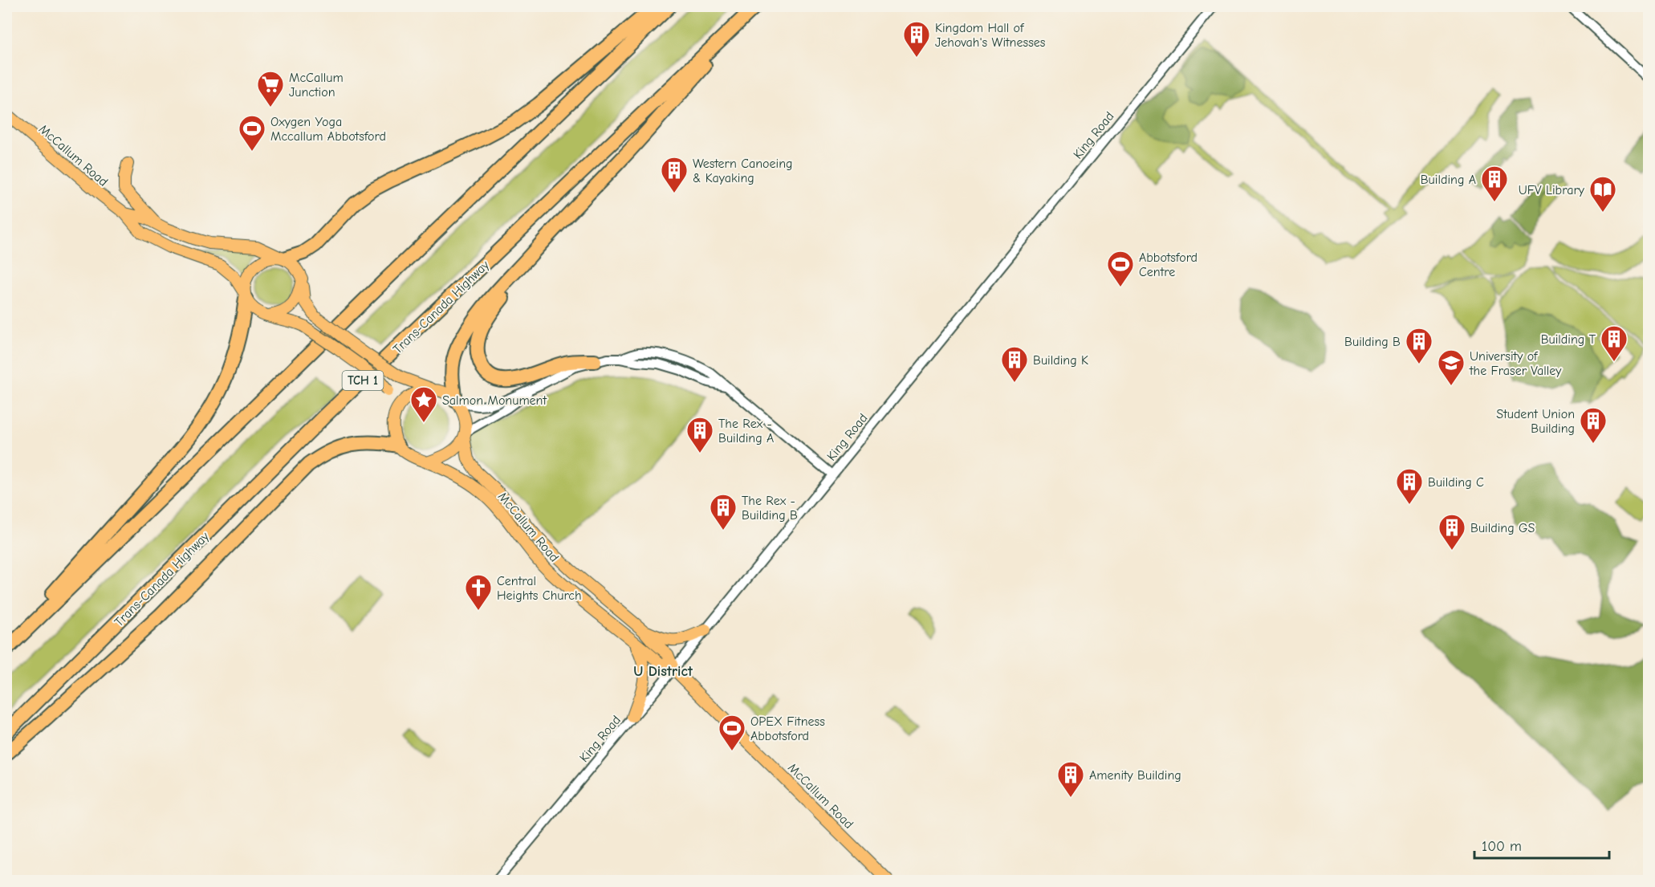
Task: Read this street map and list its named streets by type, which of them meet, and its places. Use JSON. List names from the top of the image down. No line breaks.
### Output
{"streets":{"highway":["Trans-Canada Highway","TCH 1"],"main road":["McCallum Road"],"street":["King Road"]},"crossings":[["King Road","McCallum Road"]],"districts":["U District"],"places":{"building":["Kingdom Hall of Jehovah's Witnesses","Western Canoeing & Kayaking","Building A","Building T","Building B","Building K","Student Union Building","The Rex - Building A","Building C","The Rex - Building B","Building GS","Amenity Building"],"supermarket":["McCallum Junction"],"sports":["Oxygen Yoga Mccallum Abbotsford","Abbotsford Centre","OPEX Fitness Abbotsford"],"library":["UFV Library"],"school or university":["University of the Fraser Valley"],"place":["Salmon Monument"],"church":["Central Heights Church"]},"scale_bar":"100 m"}
